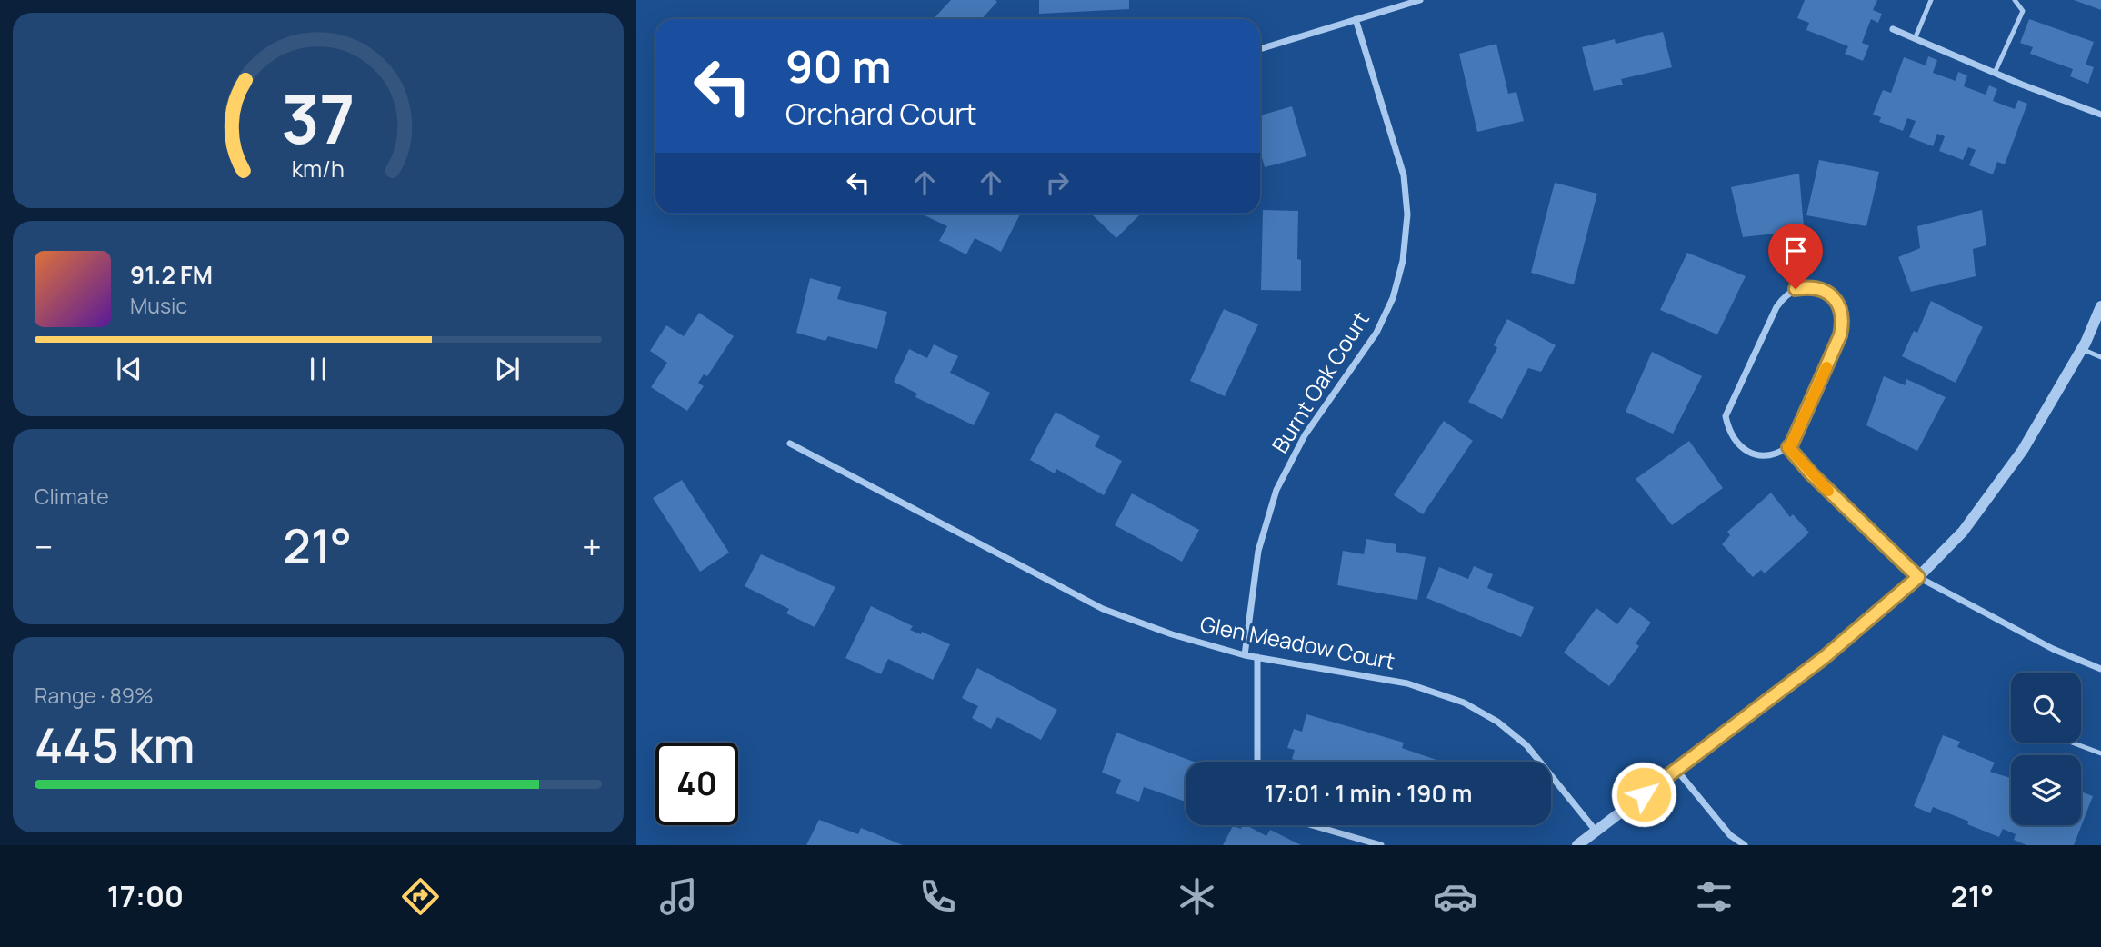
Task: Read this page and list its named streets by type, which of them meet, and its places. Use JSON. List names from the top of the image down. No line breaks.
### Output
{"streets":{"street":["Burnt Oak Court","Glen Meadow Court"]},"crossings":[["Burnt Oak Court","Glen Meadow Court"]],"page":{"turn":["90 m","Orchard Court"],"song":["91.2 FM","Music"],"tile":["Climate",["Range · 89%","445 km"]],"heat":["−","21°","+"],"limit":"40","trip":"17:01 · 1 min · 190 m","tabs":["17:00","21°"],"gauge":["37","km/h"]}}
